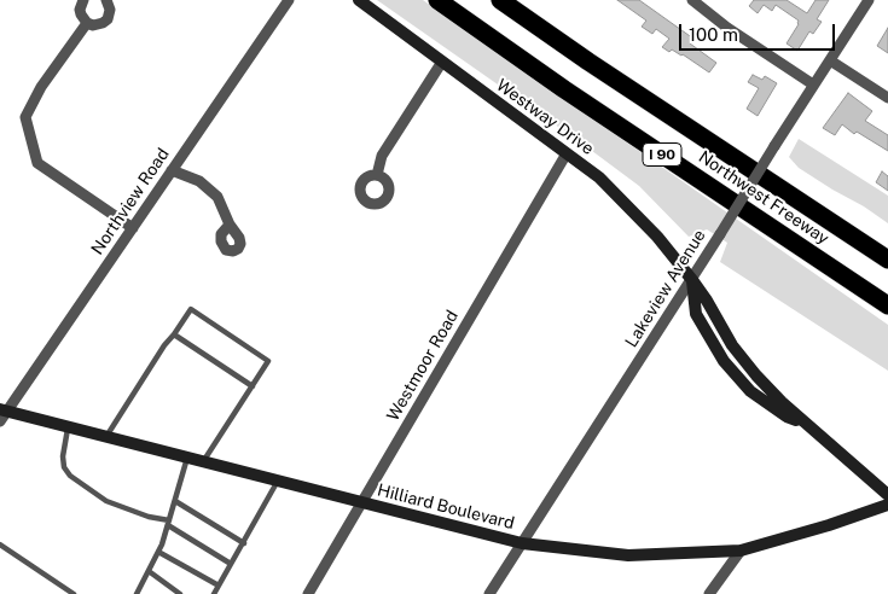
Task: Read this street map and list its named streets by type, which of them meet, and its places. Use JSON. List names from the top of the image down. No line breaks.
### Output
{"streets":{"highway":["I 90","Northwest Freeway"],"main road":["Westway Drive","Hilliard Boulevard"],"street":["Northview Road","Lakeview Avenue","Westmoor Road"]},"crossings":[["Westway Drive","Lakeview Avenue"],["Westway Drive","Westmoor Road"],["Northview Road","Hilliard Boulevard"],["Lakeview Avenue","Hilliard Boulevard"],["Westmoor Road","Hilliard Boulevard"]],"scale_bar":"100 m"}
